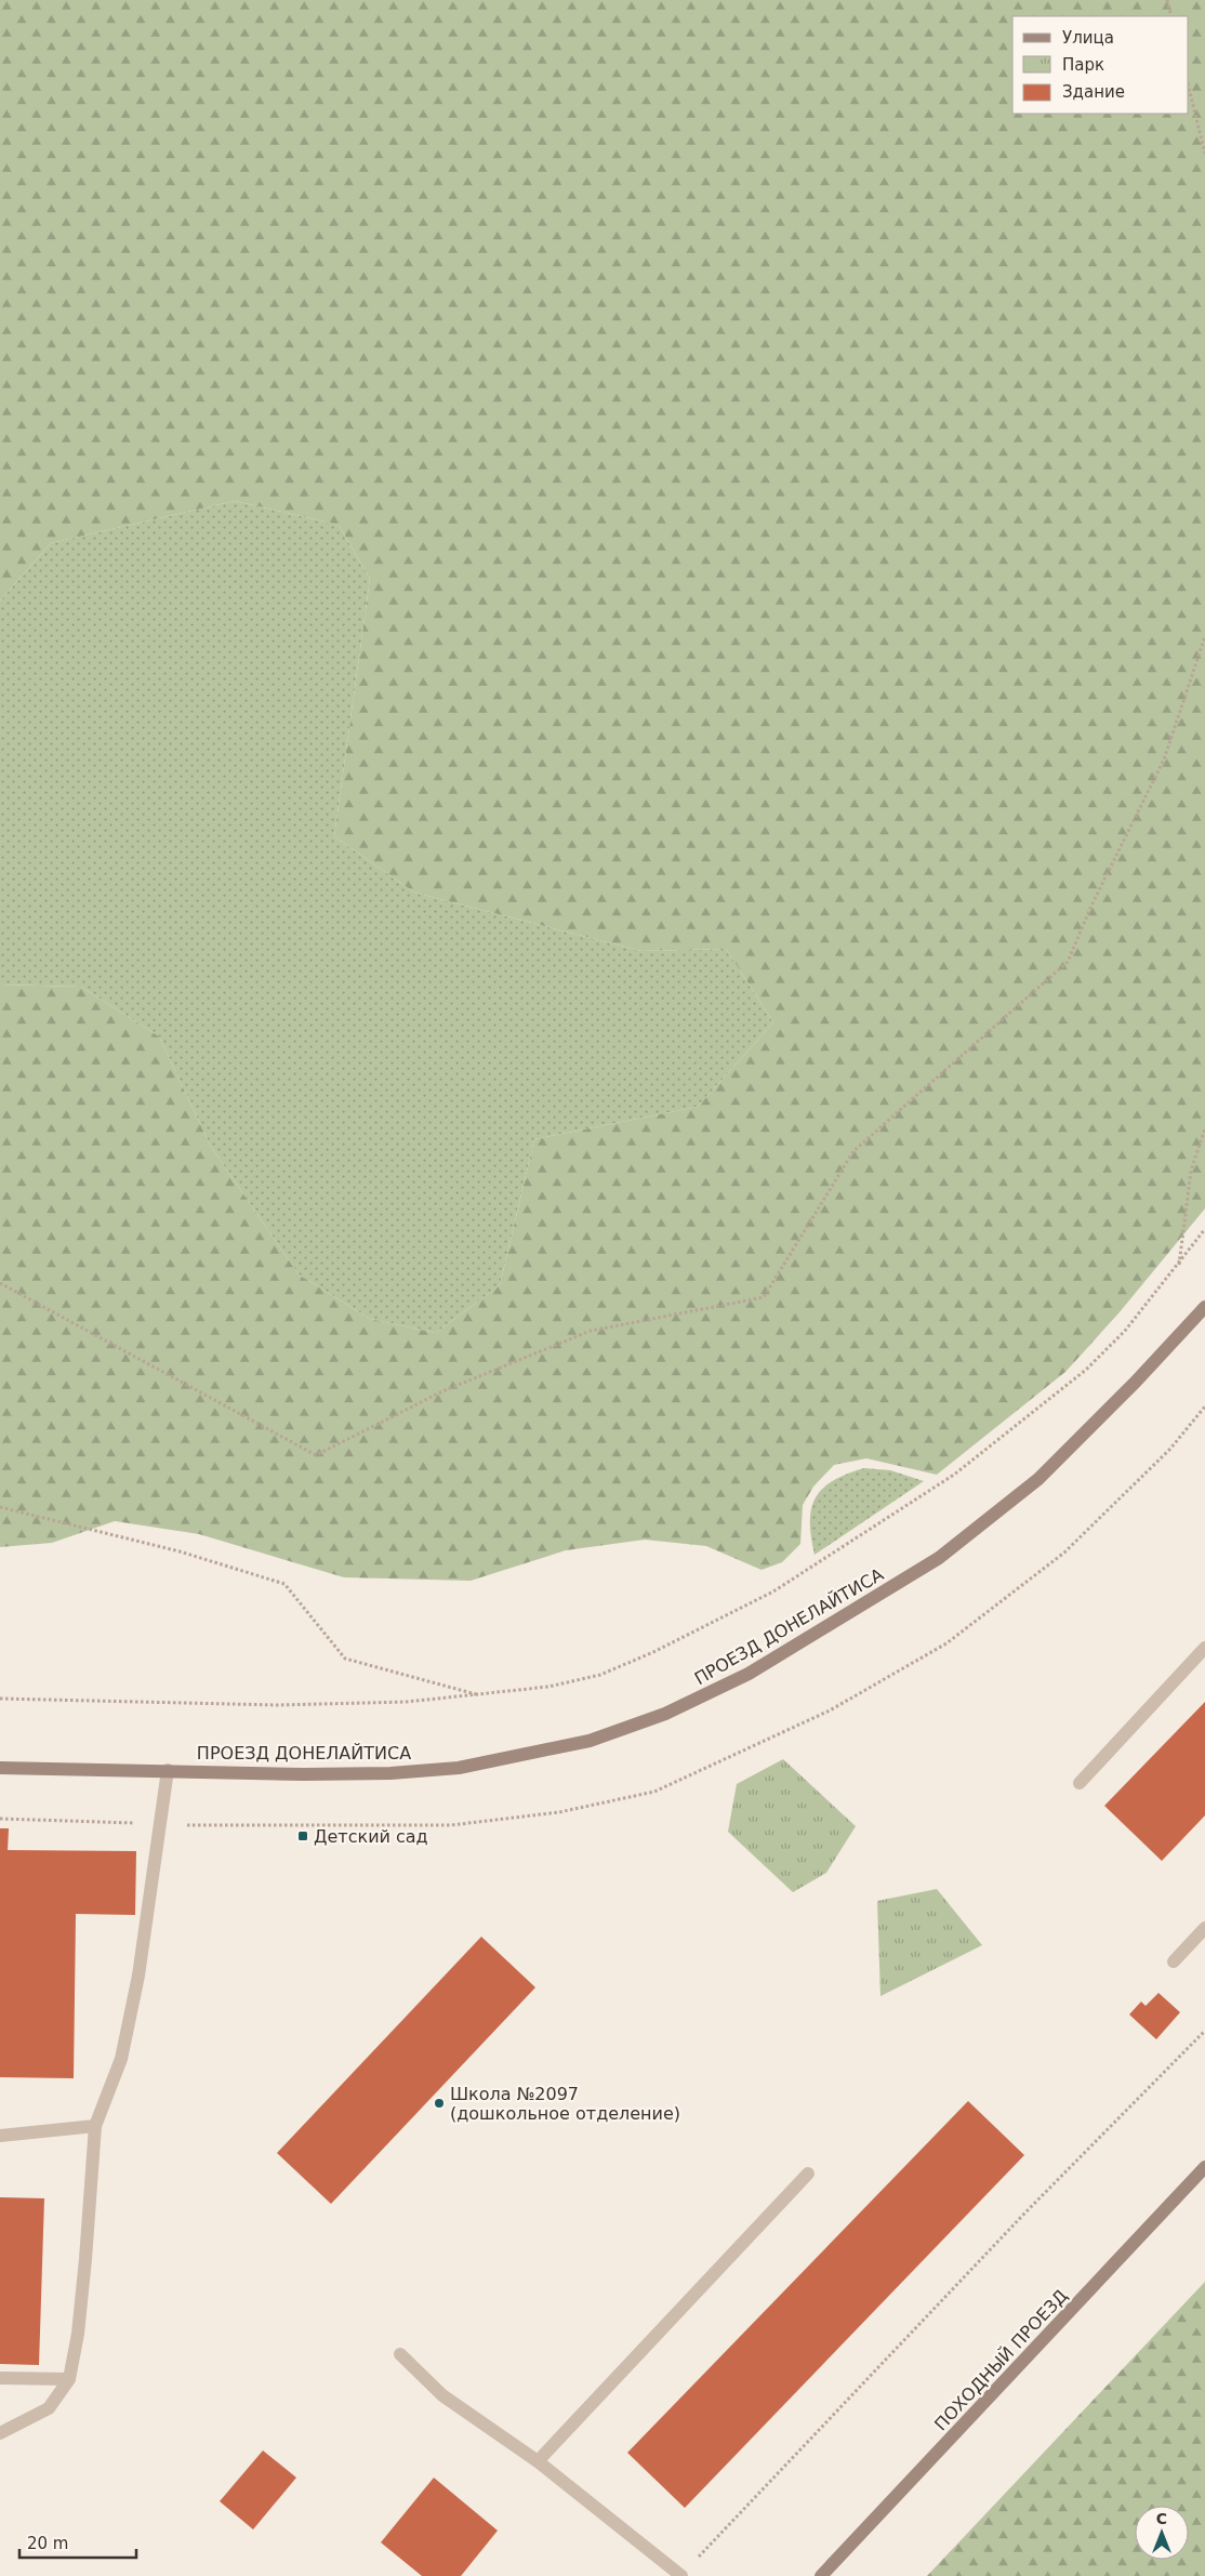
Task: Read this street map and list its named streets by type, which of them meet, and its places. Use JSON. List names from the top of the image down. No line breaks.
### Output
{"streets":{"street":["ПРОЕЗД ДОНЕЛАЙТИСА","ПОХОДНЫЙ ПРОЕЗД"]},"places":{"transit":["Детский сад"],"other":["Школа №2097 (дошкольное отделение)"]},"legend":["Улица","Парк","Здание"],"scale_bar":"20 m","north":"top"}
